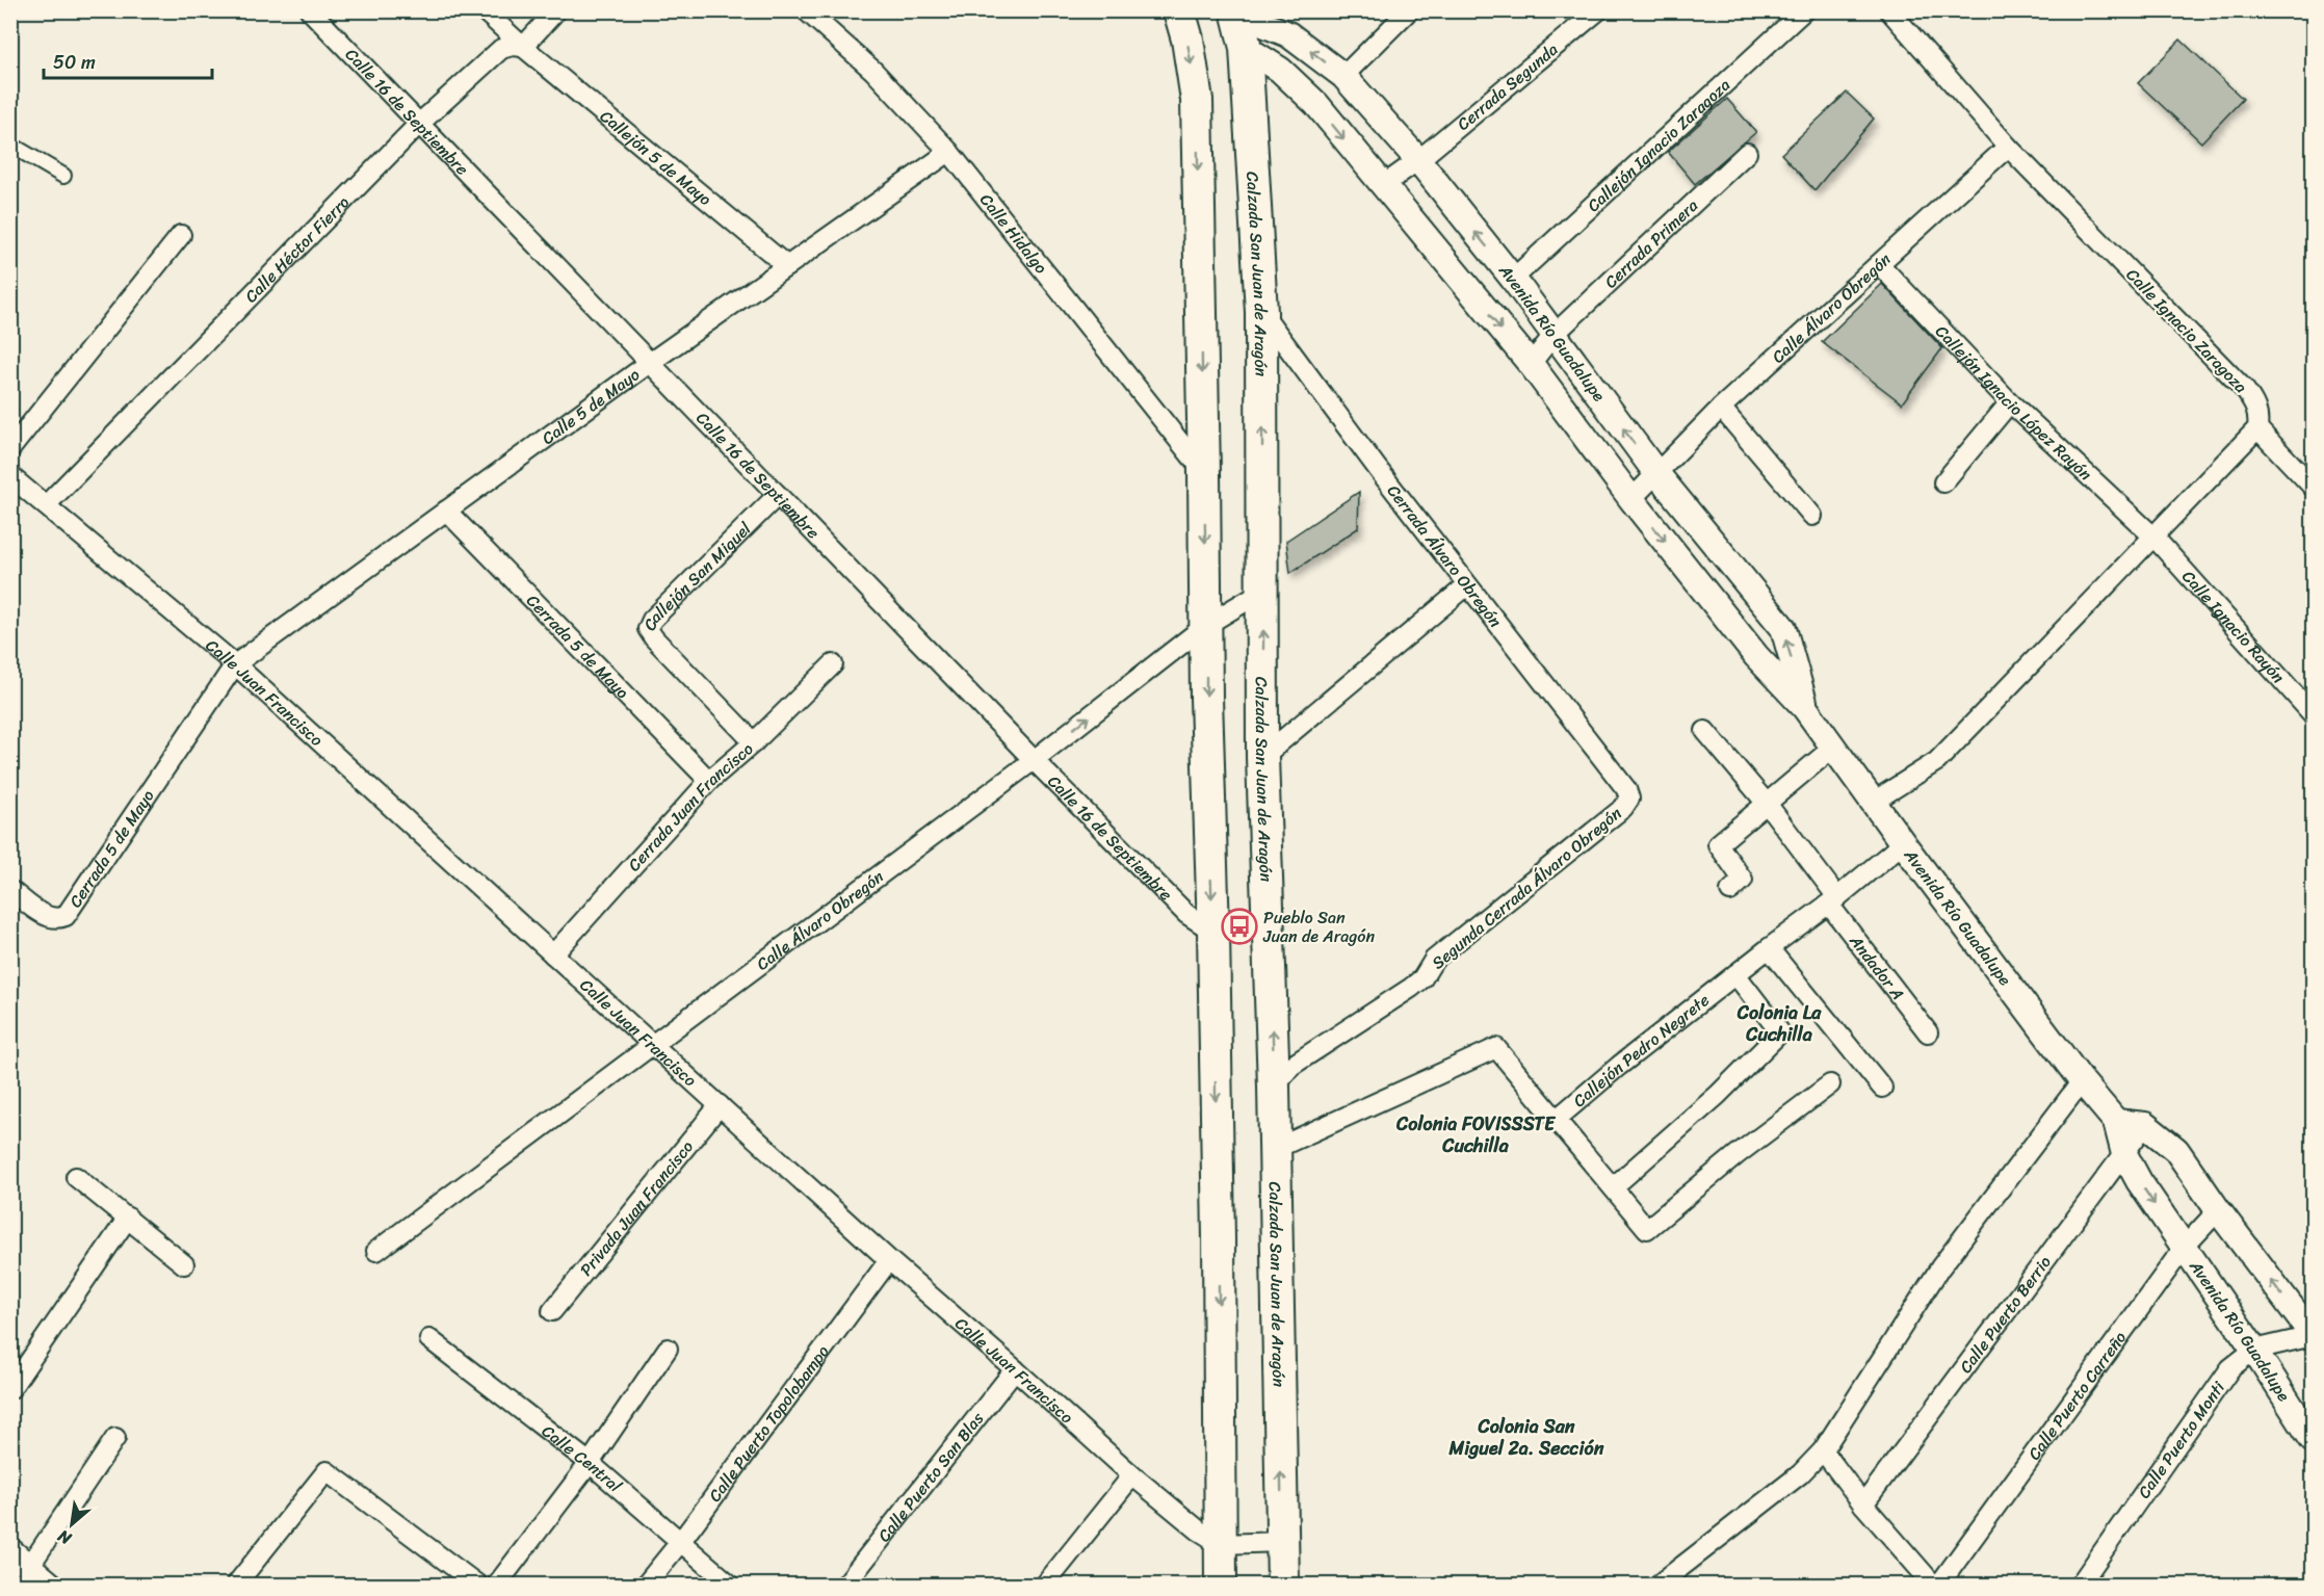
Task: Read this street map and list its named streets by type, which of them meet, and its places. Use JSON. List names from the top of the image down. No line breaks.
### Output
{"streets":{"main road":["Calzada San Juan de Aragón"],"street":["Cerrada Segunda","Calle 16 de Septiembre","Callejón Ignacio Zaragoza","Callejón 5 de Mayo","Calle Hidalgo","Cerrada Primera","Calle Héctor Fierro","Calle Álvaro Obregón","Calle Ignacio Zaragoza","Avenida Río Guadalupe","Callejón Ignacio López Rayón","Calle 5 de Mayo","Cerrada Álvaro Obregón","Callejón San Miguel","Calle Ignacio Rayón","Cerrada 5 de Mayo","Calle Juan Francisco","Cerrada Juan Francisco","Segunda Cerrada Álvaro Obregón","Andador A","Callejón Pedro Negrete","Privada Juan Francisco","Calle Puerto Berrio","Calle Puerto Carreño","Calle Puerto Topolobampo","Calle Puerto Monti","Calle Central","Calle Puerto San Blas"]},"crossings":[["Cerrada Segunda","Avenida Río Guadalupe"],["Calle 16 de Septiembre","Calle Héctor Fierro"],["Calle 16 de Septiembre","Calle Álvaro Obregón"],["Calle 16 de Septiembre","Calle 5 de Mayo"],["Calle 16 de Septiembre","Callejón San Miguel"],["Callejón Ignacio Zaragoza","Avenida Río Guadalupe"],["Callejón 5 de Mayo","Calle Héctor Fierro"],["Callejón 5 de Mayo","Calle 5 de Mayo"],["Calle Hidalgo","Calle 5 de Mayo"],["Cerrada Primera","Avenida Río Guadalupe"],["Calle Héctor Fierro","Calle Juan Francisco"],["Calzada San Juan de Aragón","Calle Álvaro Obregón"],["Calzada San Juan de Aragón","Avenida Río Guadalupe"],["Calzada San Juan de Aragón","Cerrada Álvaro Obregón"],["Calzada San Juan de Aragón","Segunda Cerrada Álvaro Obregón"],["Calzada San Juan de Aragón","Callejón Pedro Negrete"],["Calle Álvaro Obregón","Calle Ignacio Zaragoza"],["Calle Álvaro Obregón","Avenida Río Guadalupe"],["Calle Álvaro Obregón","Callejón Ignacio López Rayón"],["Calle Álvaro Obregón","Calle Juan Francisco"],["Avenida Río Guadalupe","Callejón Pedro Negrete"],["Avenida Río Guadalupe","Calle Puerto Berrio"],["Avenida Río Guadalupe","Calle Puerto Carreño"],["Avenida Río Guadalupe","Calle Puerto Monti"],["Callejón Ignacio López Rayón","Calle Ignacio Rayón"],["Calle 5 de Mayo","Cerrada 5 de Mayo"],["Calle 5 de Mayo","Calle Juan Francisco"],["Cerrada Álvaro Obregón","Segunda Cerrada Álvaro Obregón"],["Callejón San Miguel","Cerrada Juan Francisco"],["Cerrada 5 de Mayo","Calle Juan Francisco"],["Cerrada 5 de Mayo","Cerrada Juan Francisco"],["Calle Juan Francisco","Cerrada Juan Francisco"],["Calle Juan Francisco","Privada Juan Francisco"],["Calle Juan Francisco","Calle Puerto Topolobampo"],["Calle Juan Francisco","Calle Puerto San Blas"],["Andador A","Callejón Pedro Negrete"],["Calle Puerto Topolobampo","Calle Central"]],"districts":["Colonia La Cuchilla","Colonia FOVISSSTE Cuchilla","Colonia San Miguel 2a. Sección"],"places":{"bus stop":["Pueblo San Juan de Aragón"]},"scale_bar":"50 m","north":"bottom left"}
